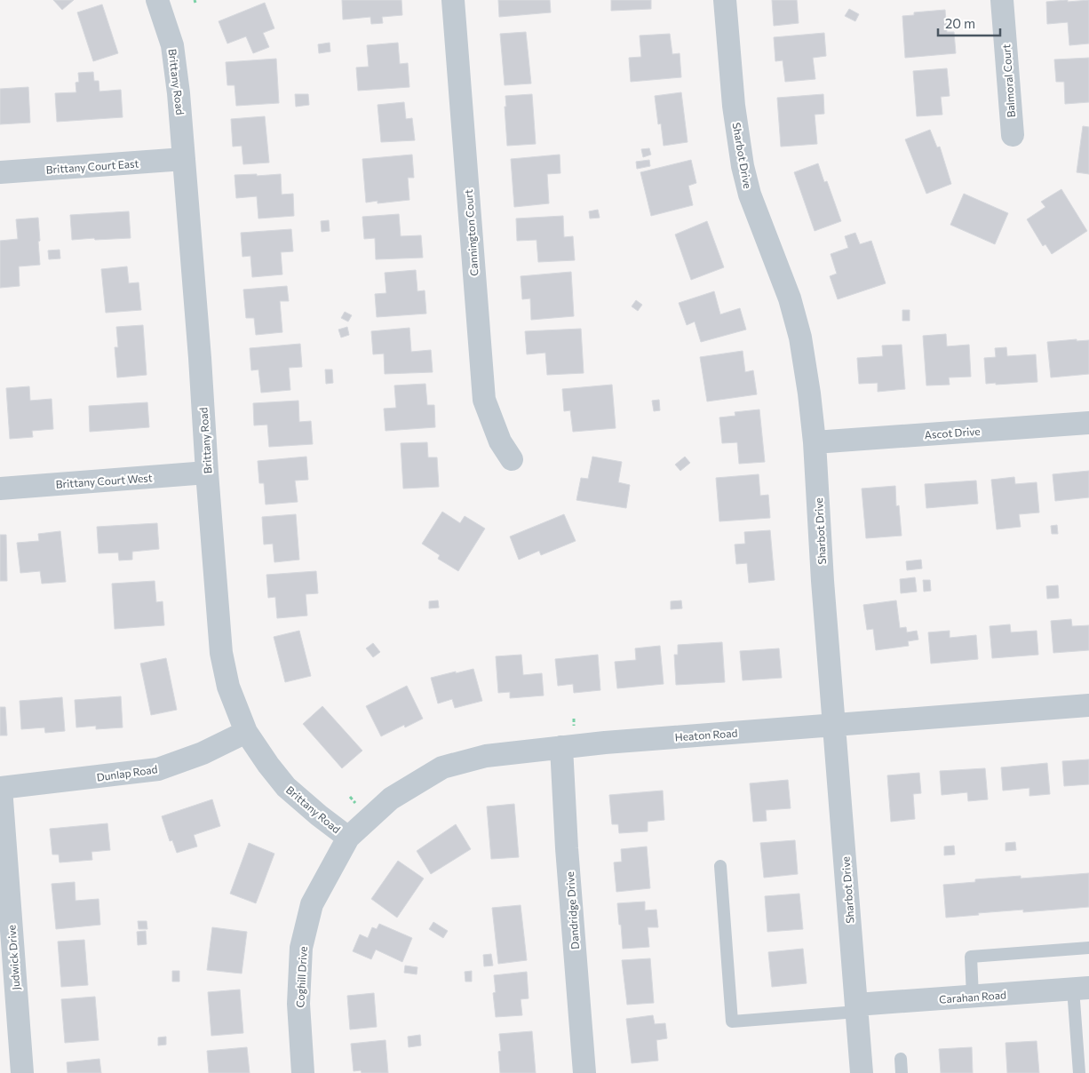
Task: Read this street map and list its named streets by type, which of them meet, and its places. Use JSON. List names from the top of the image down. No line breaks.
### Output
{"streets":{"street":["Balmoral Court","Brittany Road","Sharbot Drive","Brittany Court East","Cannington Court","Ascot Drive","Brittany Court West","Heaton Road","Dunlap Road","Dandridge Drive","Judwick Drive","Coghill Drive","Carahan Road"]},"crossings":[["Brittany Road","Brittany Court East"],["Brittany Road","Brittany Court West"],["Brittany Road","Heaton Road"],["Brittany Road","Dunlap Road"],["Brittany Road","Coghill Drive"],["Sharbot Drive","Ascot Drive"],["Sharbot Drive","Heaton Road"],["Sharbot Drive","Carahan Road"],["Heaton Road","Dandridge Drive"],["Heaton Road","Coghill Drive"],["Dunlap Road","Judwick Drive"]],"scale_bar":"20 m"}
